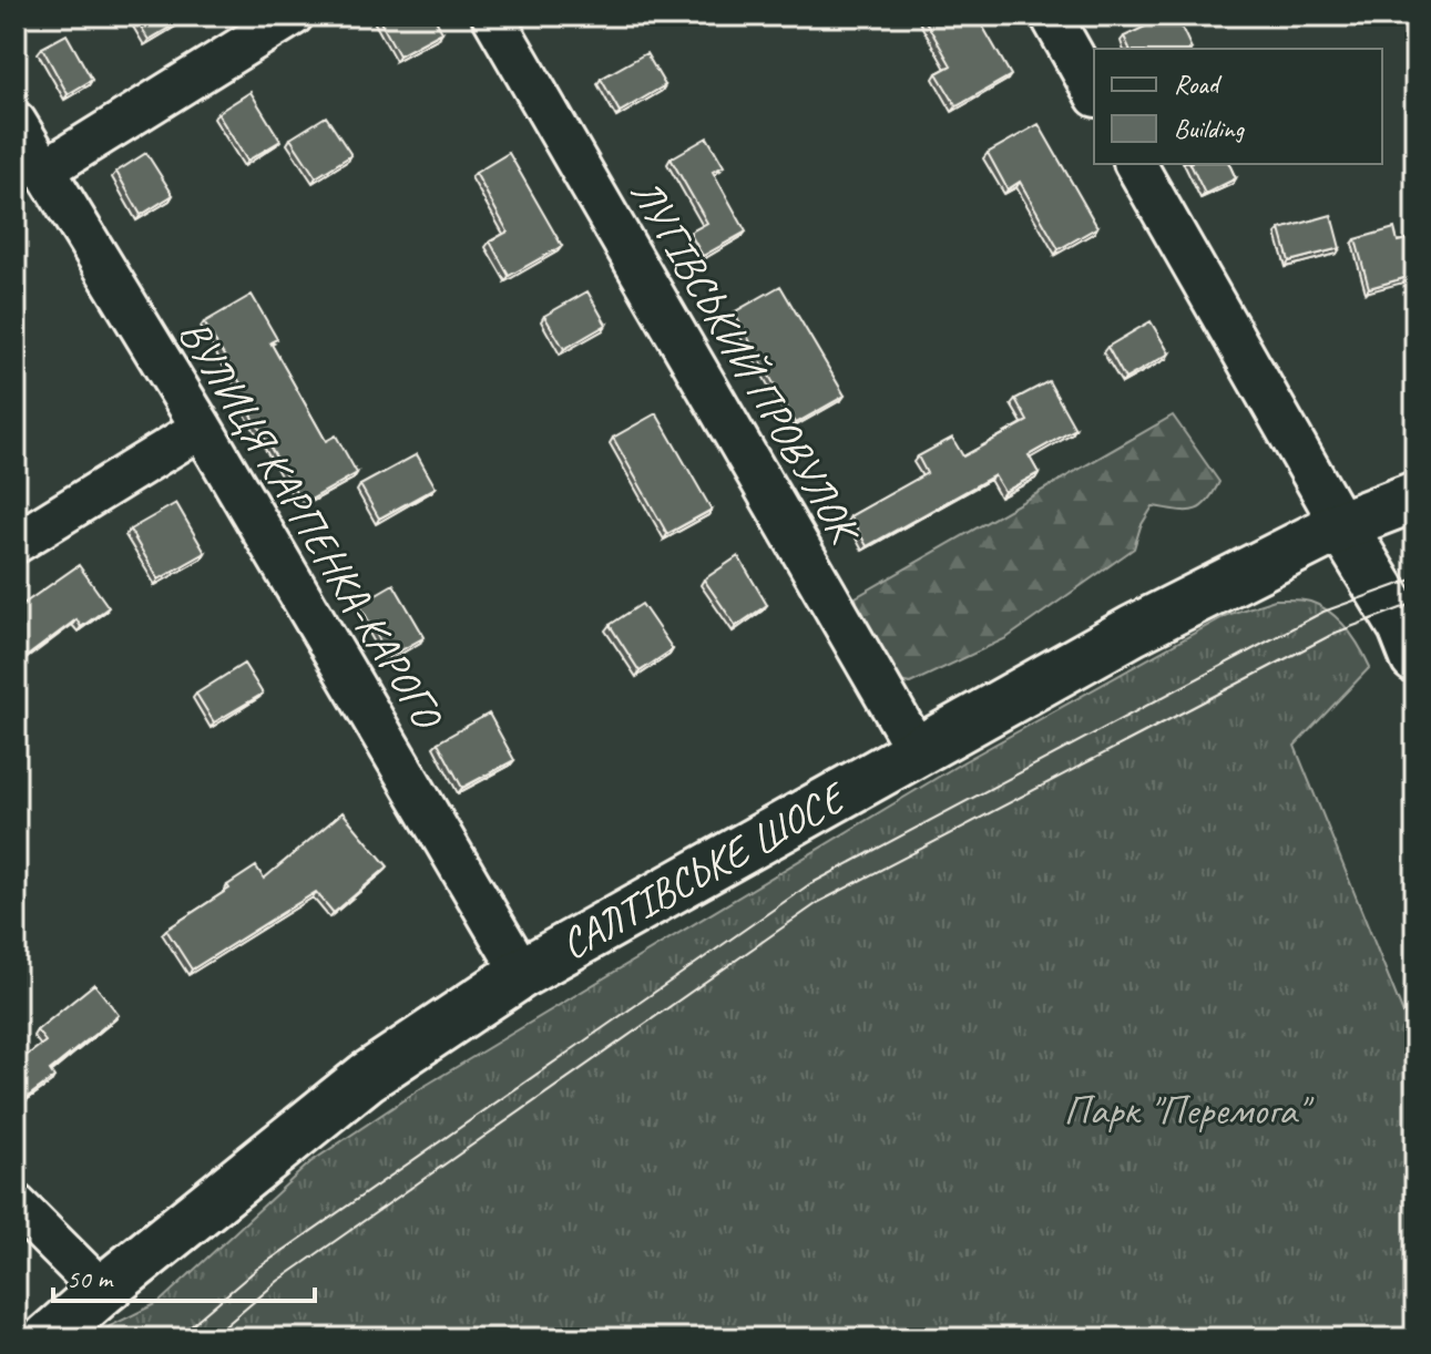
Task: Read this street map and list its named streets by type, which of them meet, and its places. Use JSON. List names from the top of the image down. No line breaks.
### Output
{"streets":{"main road":["САЛТІВСЬКЕ ШОСЕ"],"street":["ЛУГІВСЬКИЙ ПРОВУЛОК","ВУЛИЦЯ КАРПЕНКА-КАРОГО"]},"crossings":[["ЛУГІВСЬКИЙ ПРОВУЛОК","САЛТІВСЬКЕ ШОСЕ"],["ВУЛИЦЯ КАРПЕНКА-КАРОГО","САЛТІВСЬКЕ ШОСЕ"]],"parks":["Парк \"Перемога\""],"legend":["Road","Building"],"scale_bar":"50 m"}
